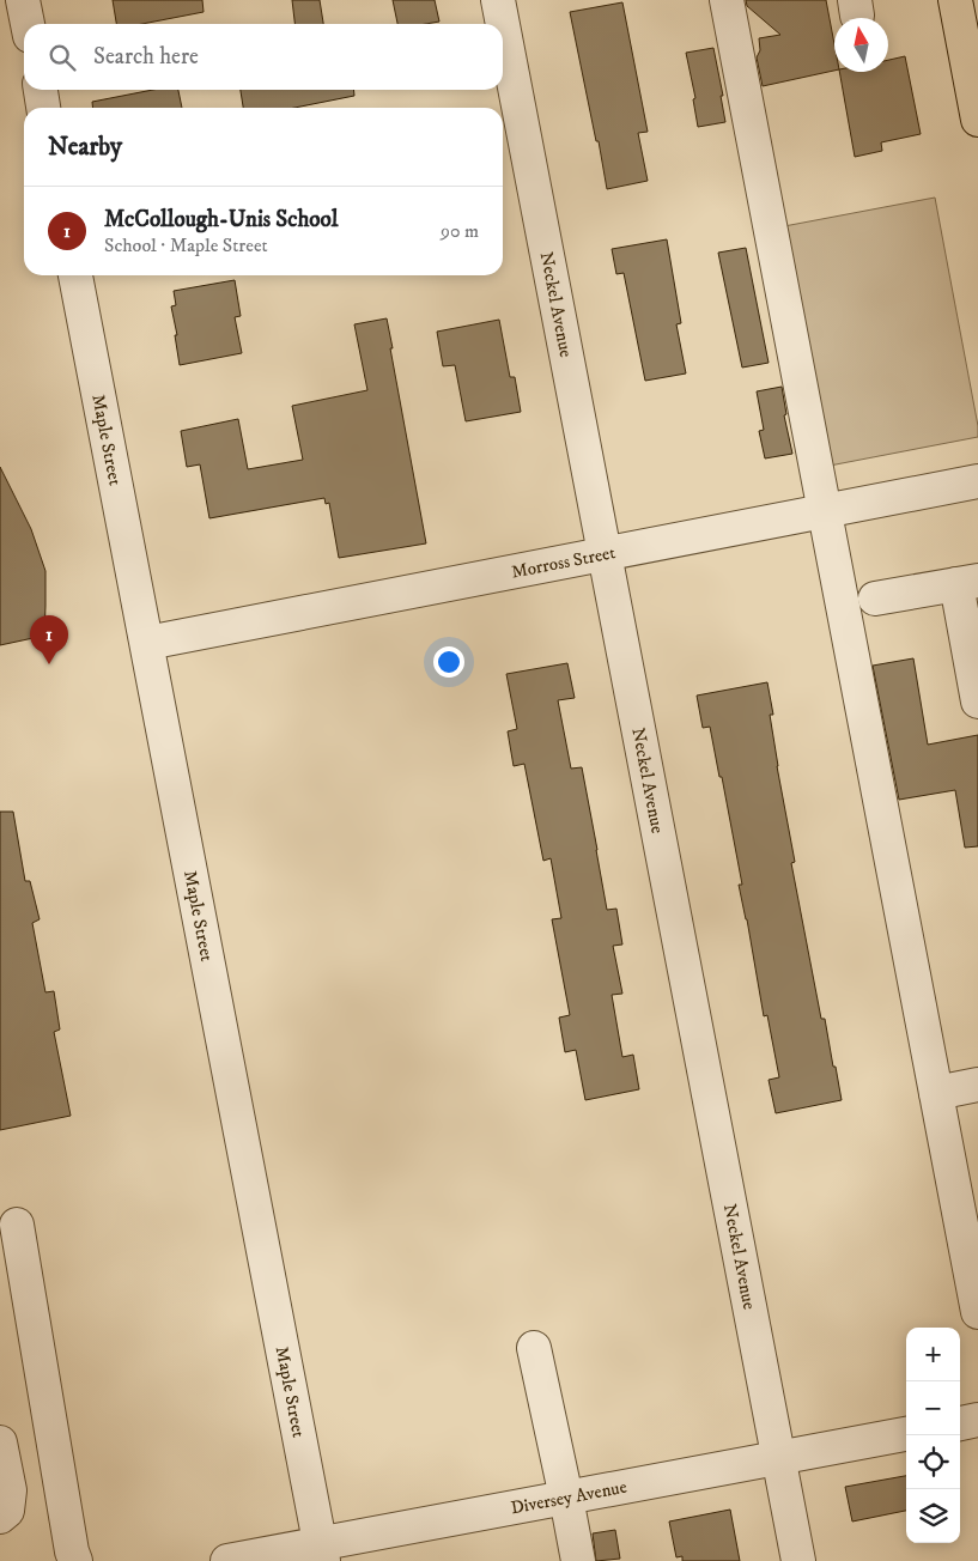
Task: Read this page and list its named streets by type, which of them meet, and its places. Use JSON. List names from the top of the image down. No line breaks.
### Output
{"streets":{"street":["Neckel Avenue","Maple Street","Morross Street","Diversey Avenue"]},"crossings":[["Neckel Avenue","Morross Street"],["Neckel Avenue","Diversey Avenue"],["Maple Street","Morross Street"],["Maple Street","Diversey Avenue"]],"north":"top","page":{"search":"Search here","heading":"Nearby","list":[{"mark":"1","name":"McCollough-Unis School","note":"School · Maple Street","value":"90 m"}],"pins":"1","map_buttons":["+","−"]}}
